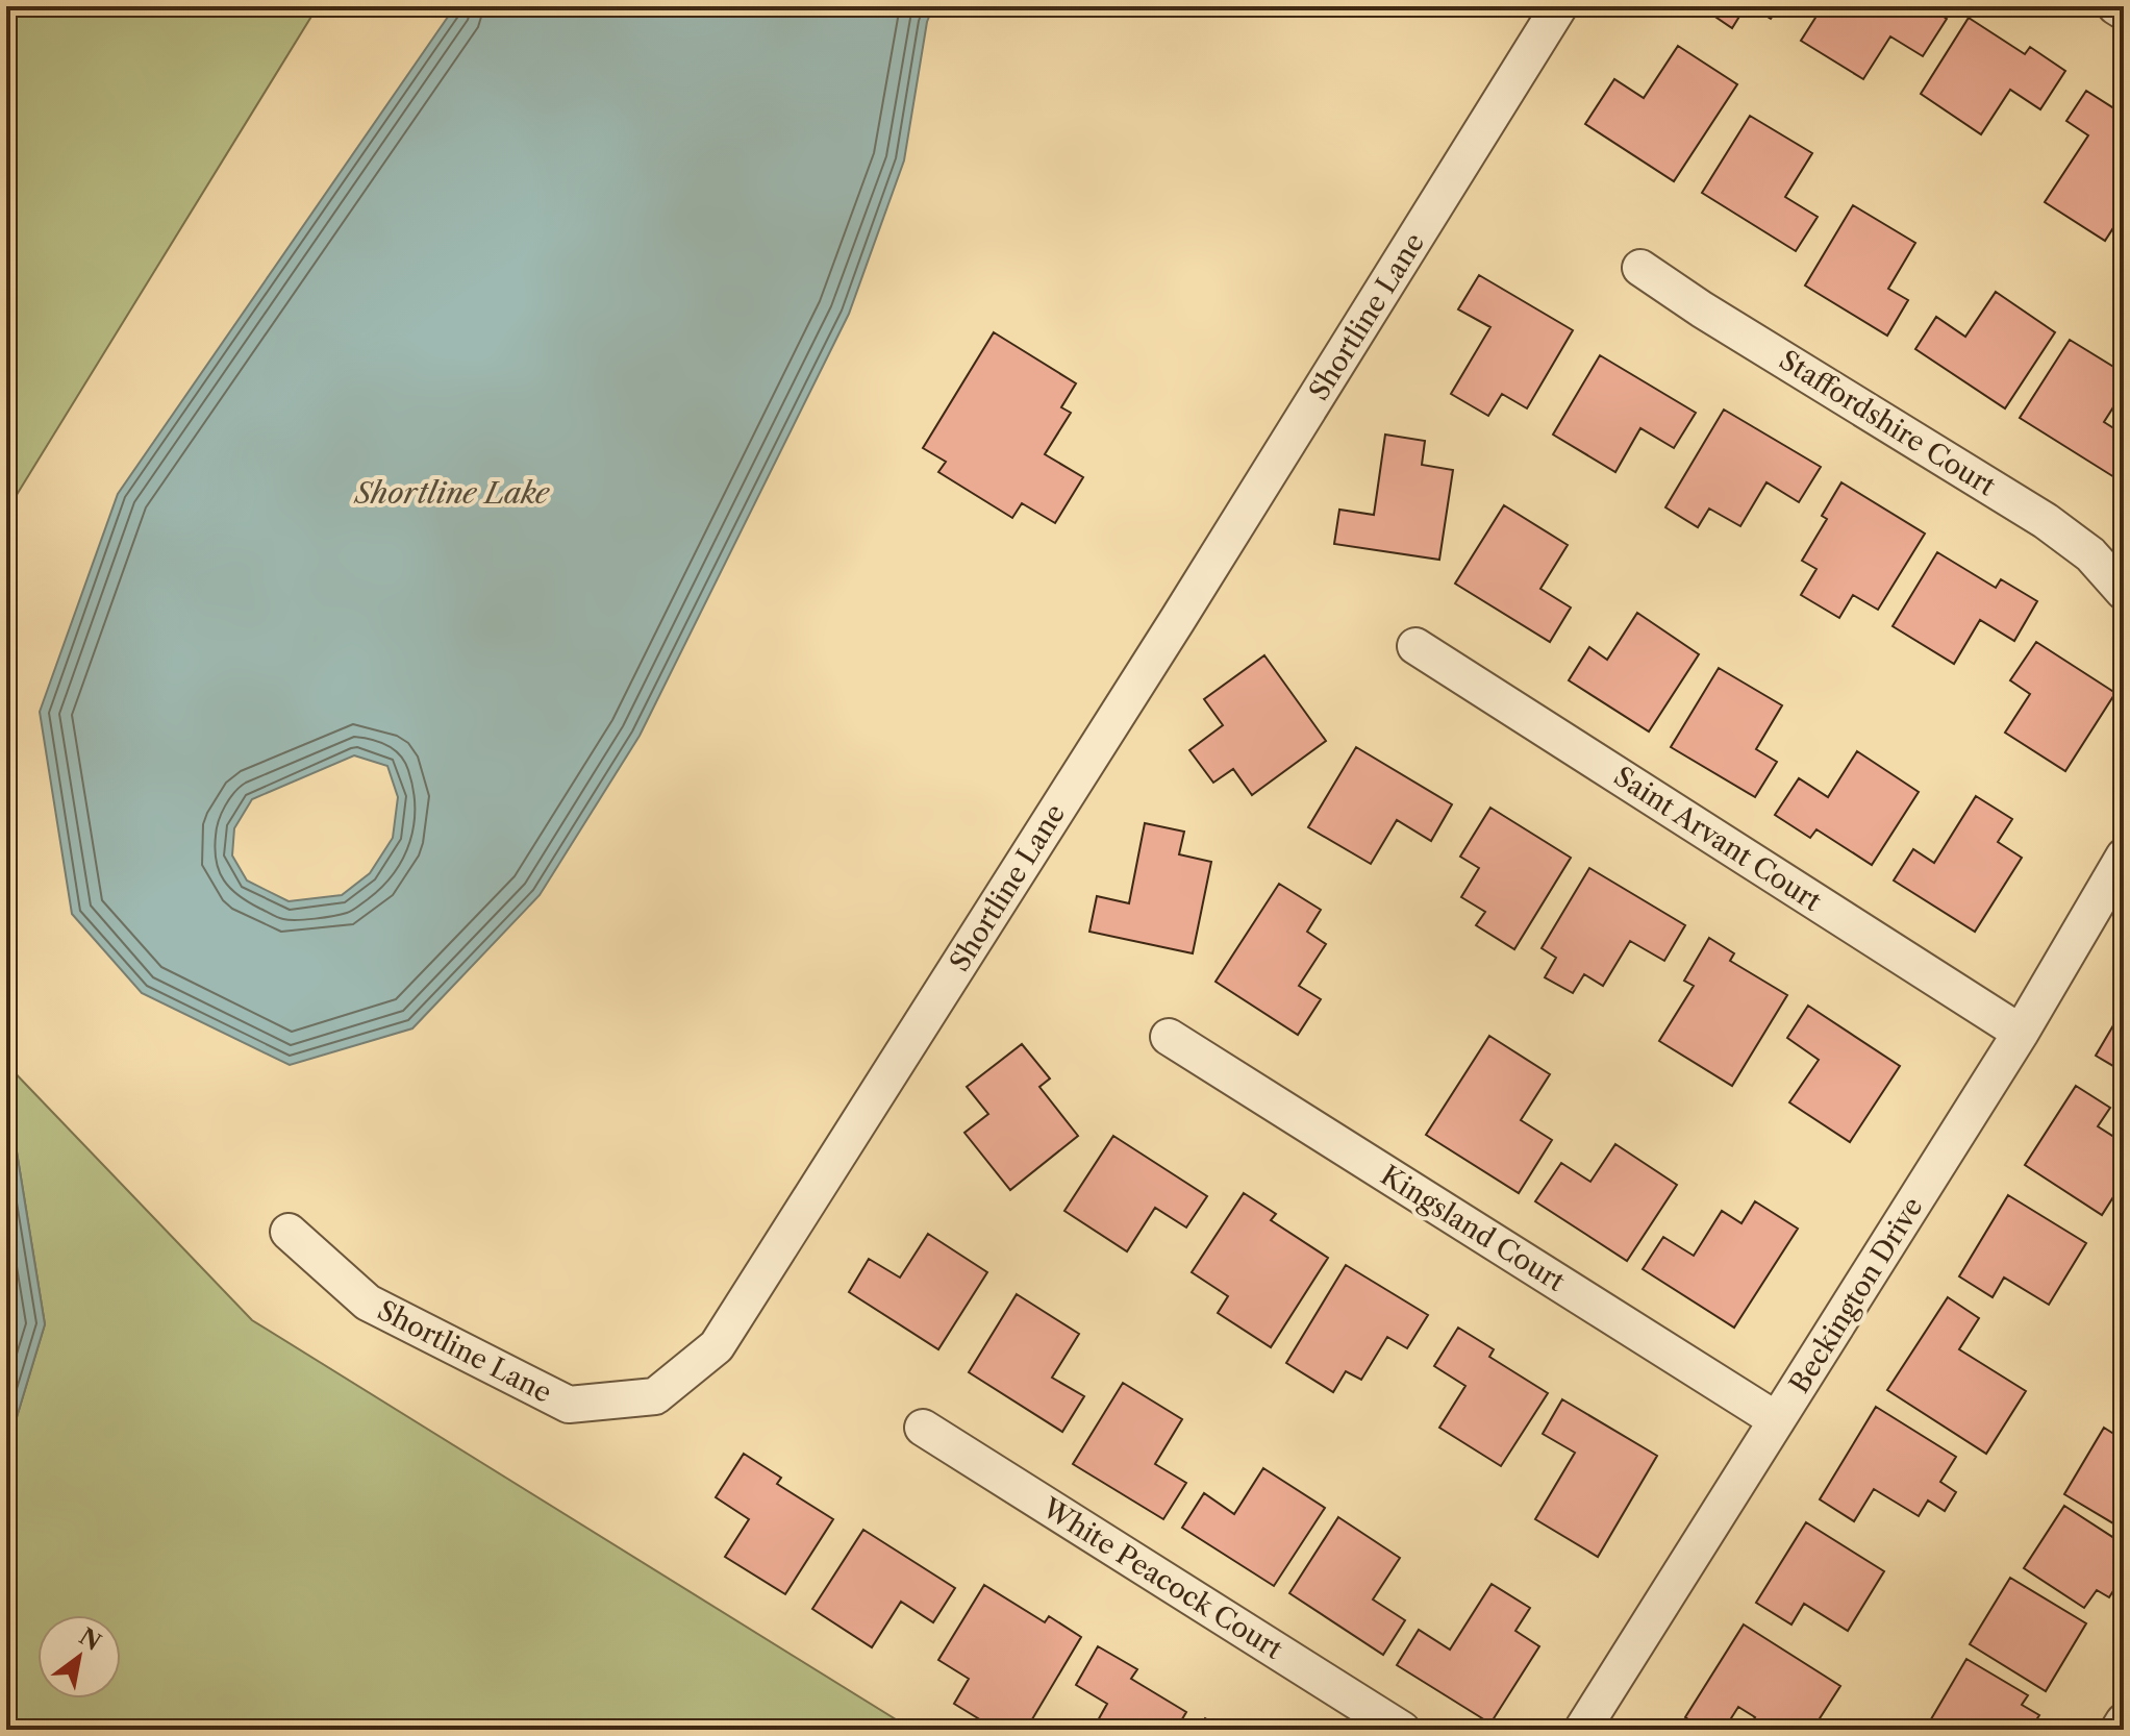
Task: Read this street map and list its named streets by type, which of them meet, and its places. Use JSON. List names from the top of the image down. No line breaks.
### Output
{"streets":{"street":["Shortline Lane","Staffordshire Court","Saint Arvant Court","Kingsland Court","Beckington Drive","White Peacock Court"]},"crossings":[["Saint Arvant Court","Beckington Drive"],["Kingsland Court","Beckington Drive"]],"water":["Shortline Lake"],"north":"top right"}
